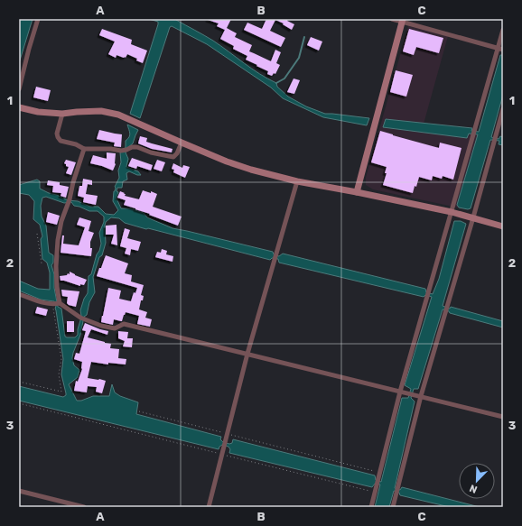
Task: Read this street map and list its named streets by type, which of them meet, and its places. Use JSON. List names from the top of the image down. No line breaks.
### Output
{"north":"bottom left","grid":{"columns":["A","B","C"],"rows":["1","2","3"]}}
